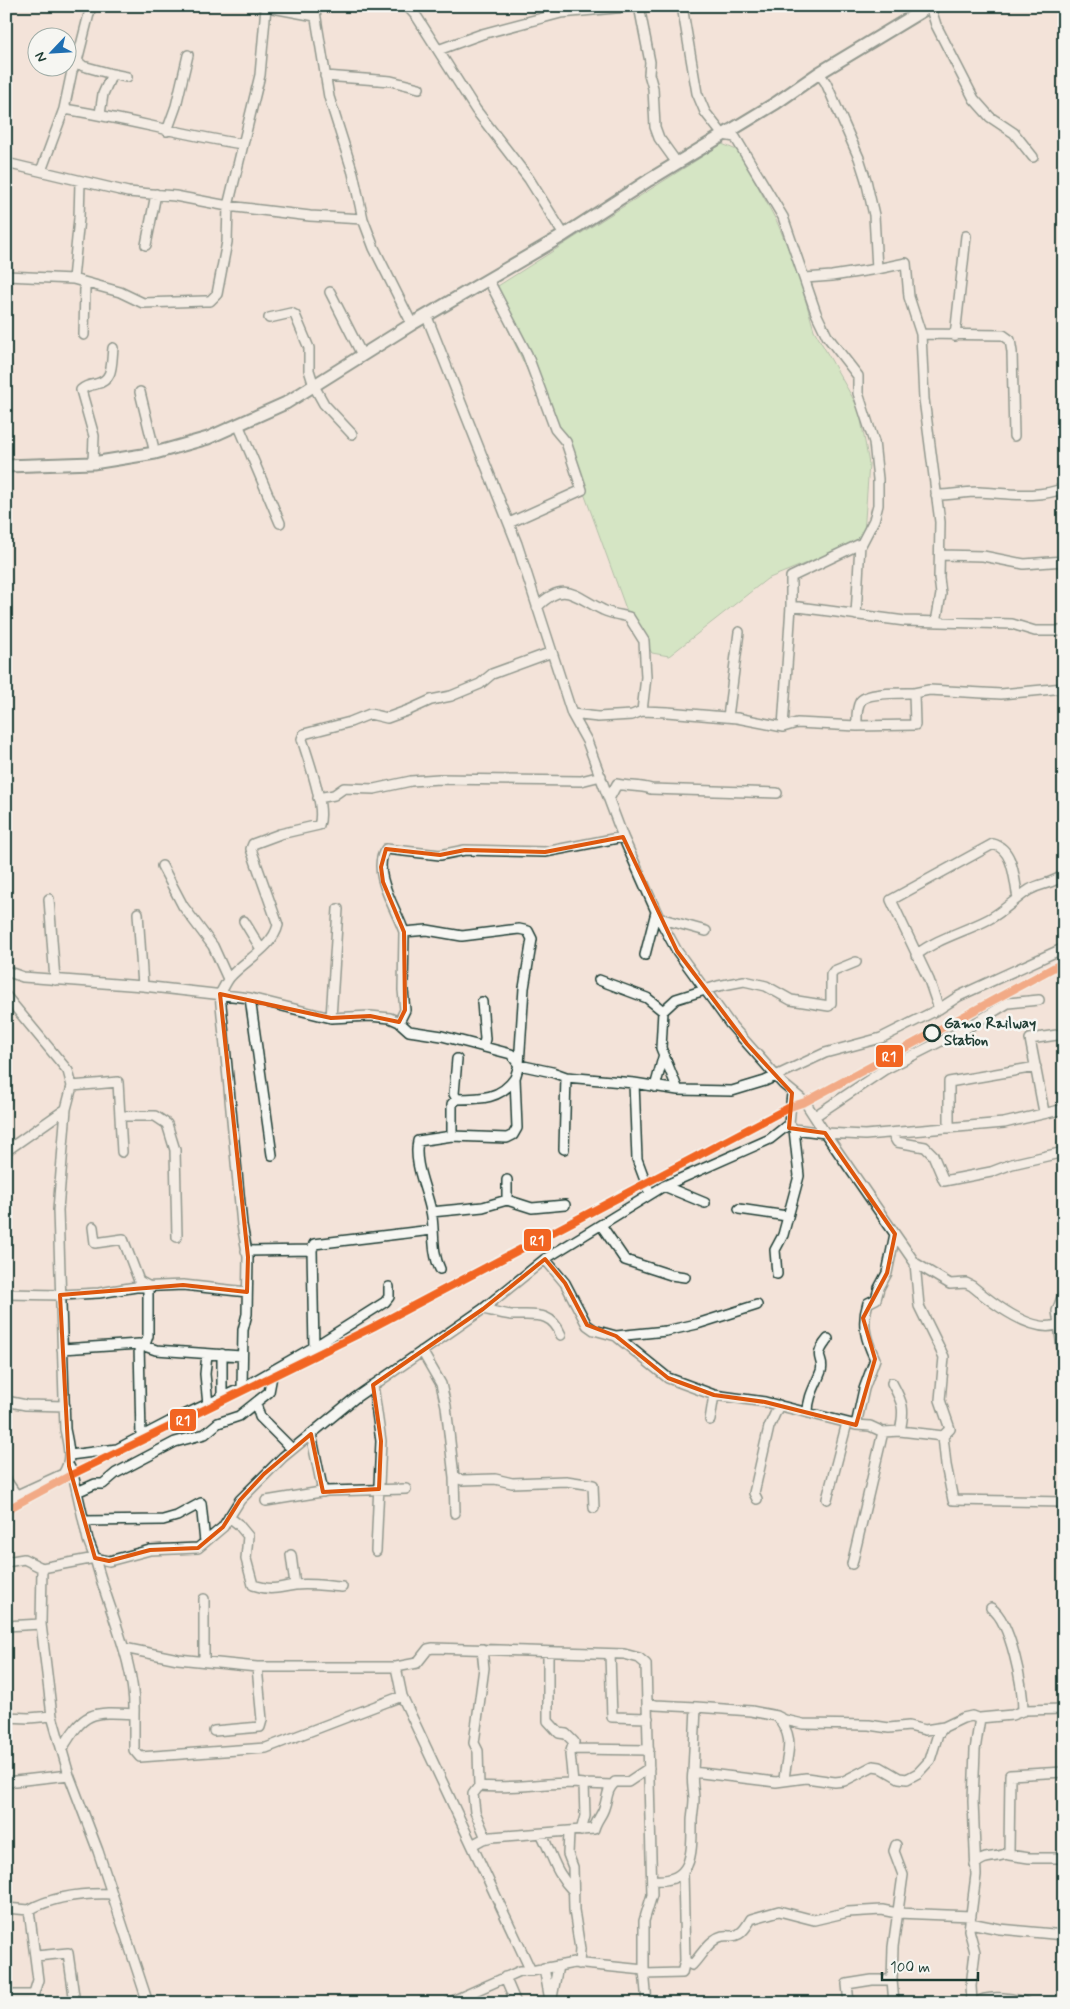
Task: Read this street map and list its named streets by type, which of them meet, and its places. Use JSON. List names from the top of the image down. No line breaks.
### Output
{"places":["Gamo Railway Station"],"lines":["transit line R1"],"scale_bar":"100 m","north":"bottom left"}
